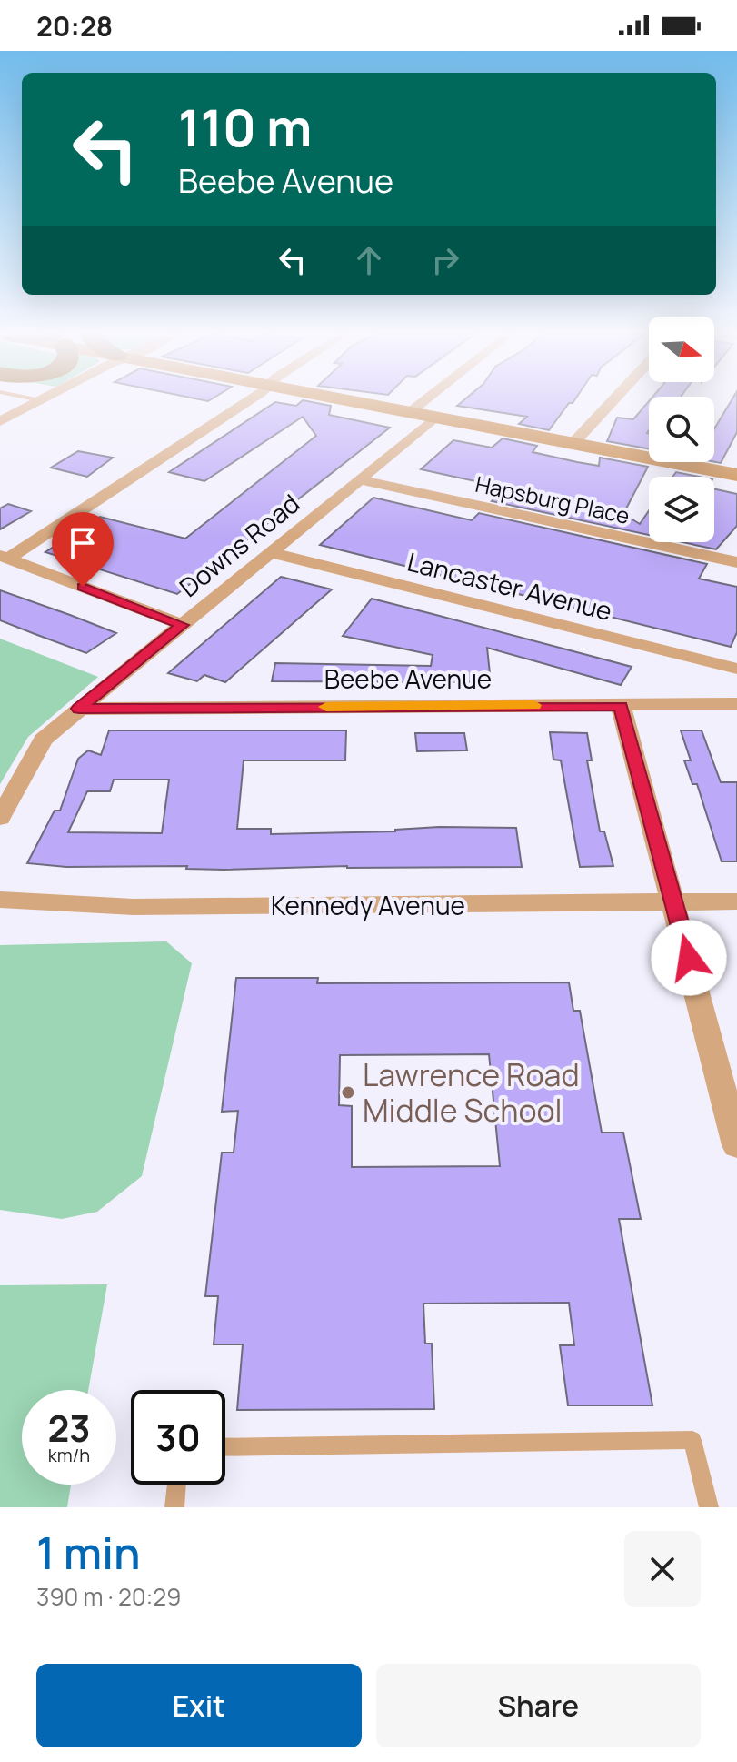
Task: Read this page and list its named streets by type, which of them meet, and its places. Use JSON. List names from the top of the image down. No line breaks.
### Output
{"streets":{"street":["Hapsburg Place","Downs Road","Lancaster Avenue","Beebe Avenue","Kennedy Avenue"]},"crossings":[["Hapsburg Place","Downs Road"],["Downs Road","Lancaster Avenue"],["Downs Road","Beebe Avenue"]],"places":["Lawrence Road Middle School"],"north":"right","page":{"status":"20:28","turn":["110 m","Beebe Avenue"],"speed":"23 km/h","limit":"30","heading":["1 min","390 m · 20:29"],"buttons":["Exit","Share"]}}
